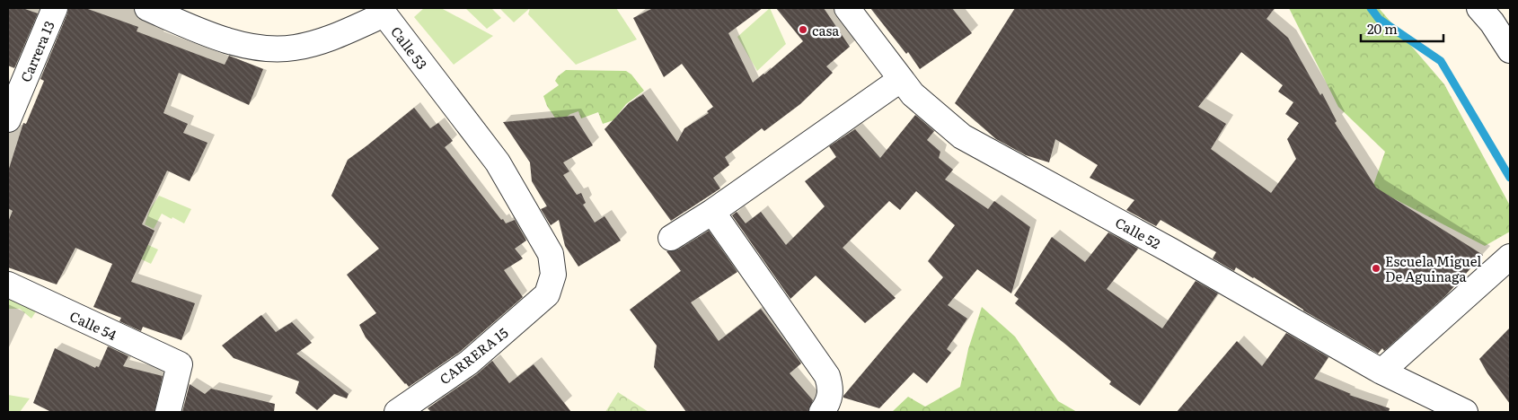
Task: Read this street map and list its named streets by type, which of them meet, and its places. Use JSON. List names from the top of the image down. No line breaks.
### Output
{"streets":{"street":["Calle 53","Carrera 13","Calle 52","Calle 54","CARRERA 15"]},"crossings":[["Calle 53","CARRERA 15"]],"places":["casa","Escuela Miguel De Aguinaga"],"scale_bar":"20 m"}
